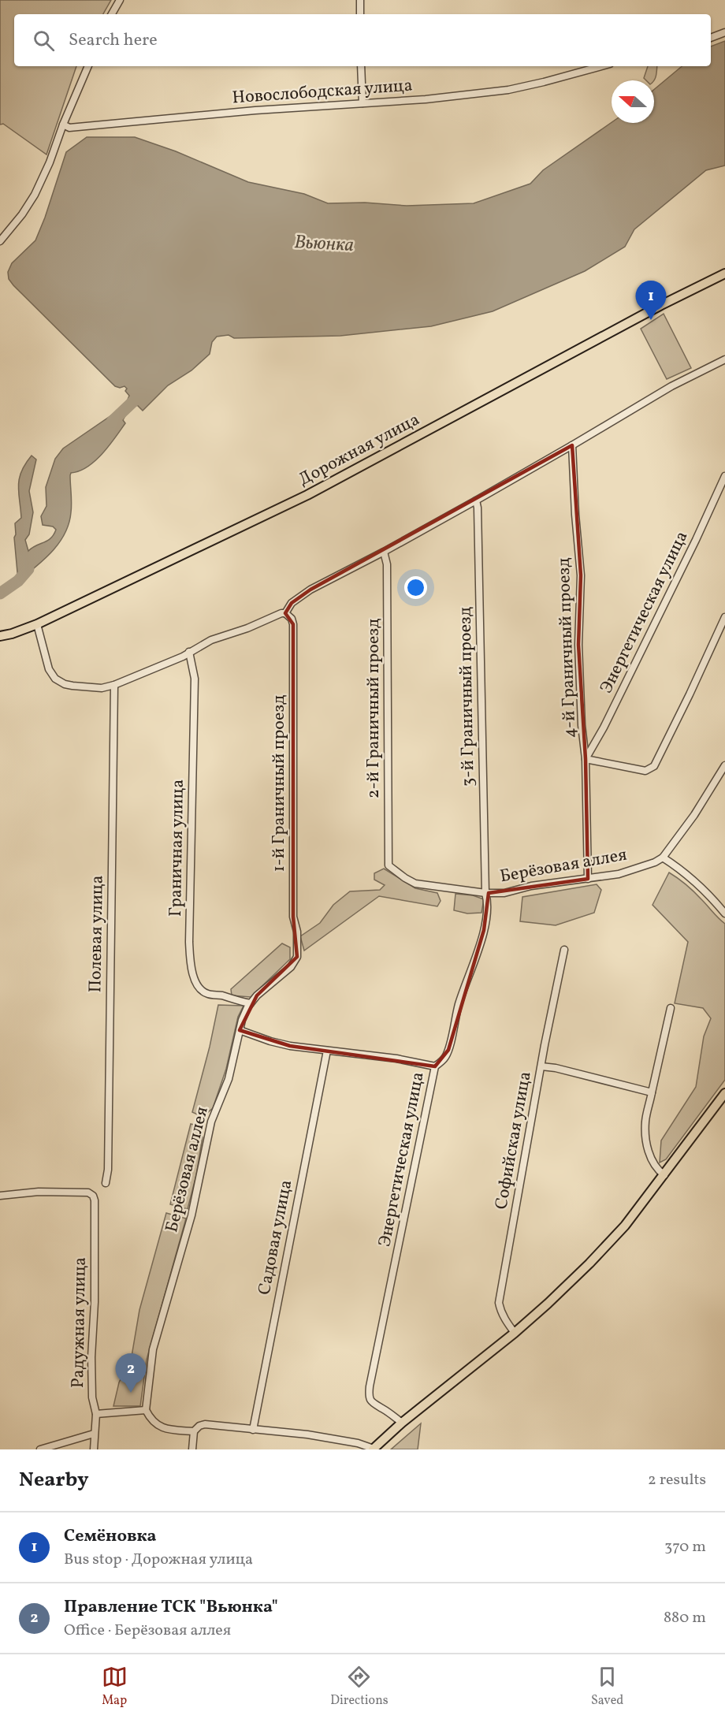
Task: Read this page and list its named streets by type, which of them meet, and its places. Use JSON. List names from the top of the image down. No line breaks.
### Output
{"streets":{"main road":["Дорожная улица"],"street":["Новослободская улица","Энергетическая улица","4-й Граничный проезд","3-й Граничный проезд","2-й Граничный проезд","1-й Граничный проезд","Граничная улица","Берёзовая аллея","Полевая улица","Софийская улица","Садовая улица","Радужная улица"]},"crossings":[["Энергетическая улица","4-й Граничный проезд"],["Энергетическая улица","3-й Граничный проезд"],["Энергетическая улица","Берёзовая аллея"],["4-й Граничный проезд","Берёзовая аллея"],["3-й Граничный проезд","Берёзовая аллея"],["2-й Граничный проезд","Берёзовая аллея"],["1-й Граничный проезд","Берёзовая аллея"],["Граничная улица","Берёзовая аллея"]],"water":["Вьюнка"],"north":"left","page":{"search":"Search here","pins":["1","2"],"heading":["Nearby","2 results"],"list":[{"mark":"1","name":"Семёновка","note":"Bus stop · Дорожная улица","value":"370 m"},{"mark":"2","name":"Правление ТСК \"Вьюнка\"","note":"Office · Берёзовая аллея","value":"880 m"}],"nav":["Map","Directions","Saved"]}}
